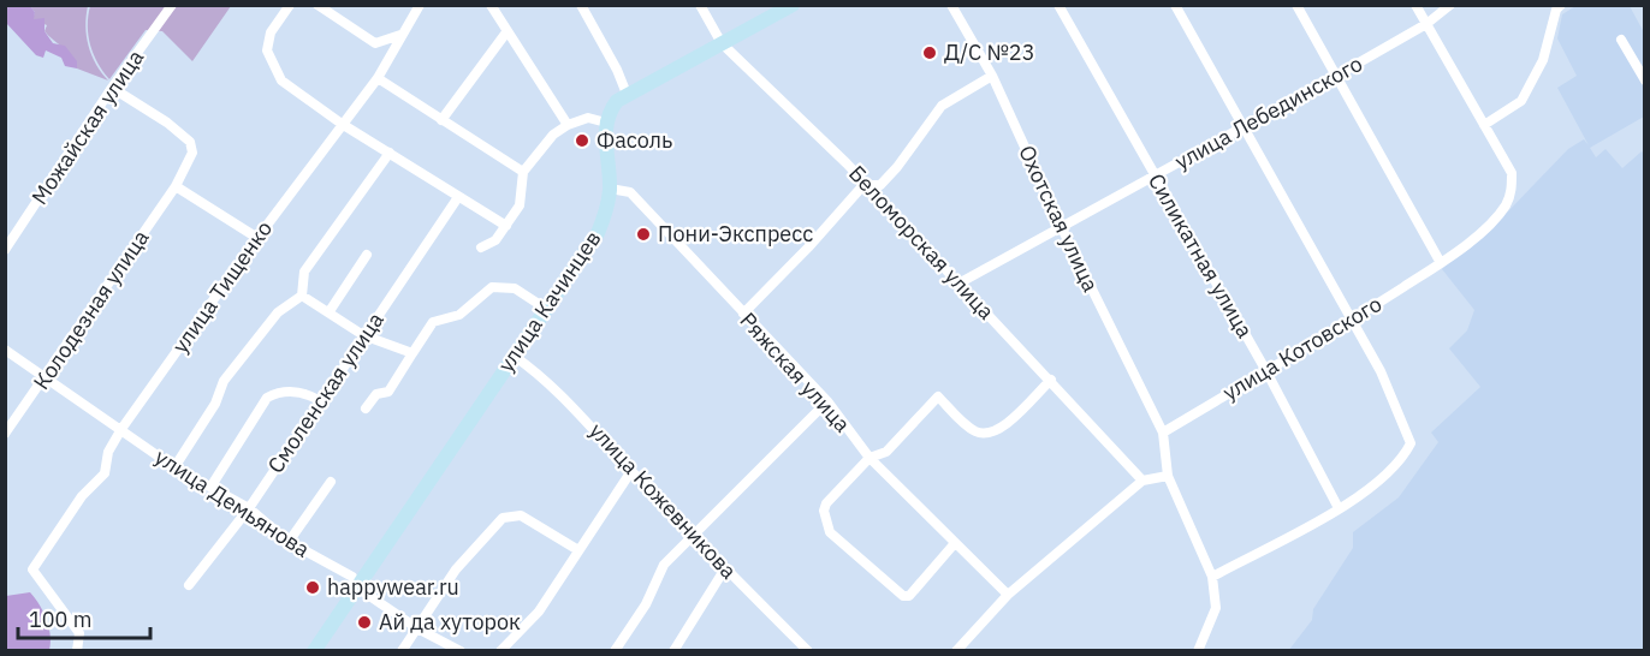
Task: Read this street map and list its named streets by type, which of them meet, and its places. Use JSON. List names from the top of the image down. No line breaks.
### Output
{"streets":{"main road":["улица Качинцев"],"street":["улица Лебединского","Можайская улица","Охотская улица","Беломорская улица","Силикатная улица","улица Тищенко","Колодезная улица","улица Котовского","Ряжская улица","Смоленская улица","улица Кожевникова","улица Демьянова"]},"crossings":[["улица Лебединского","Охотская улица"],["улица Лебединского","Беломорская улица"],["улица Лебединского","Силикатная улица"],["улица Лебединского","улица Котовского"],["Можайская улица","Колодезная улица"],["Охотская улица","улица Котовского"],["Силикатная улица","улица Котовского"],["улица Тищенко","улица Демьянова"],["улица Качинцев","Ряжская улица"],["улица Качинцев","улица Кожевникова"],["улица Качинцев","улица Демьянова"],["Колодезная улица","улица Демьянова"],["Смоленская улица","улица Демьянова"]],"places":["Д/С №23","Фасоль","Пони-Экспресс","happywear.ru","Ай да хуторок"],"scale_bar":"100 m"}
